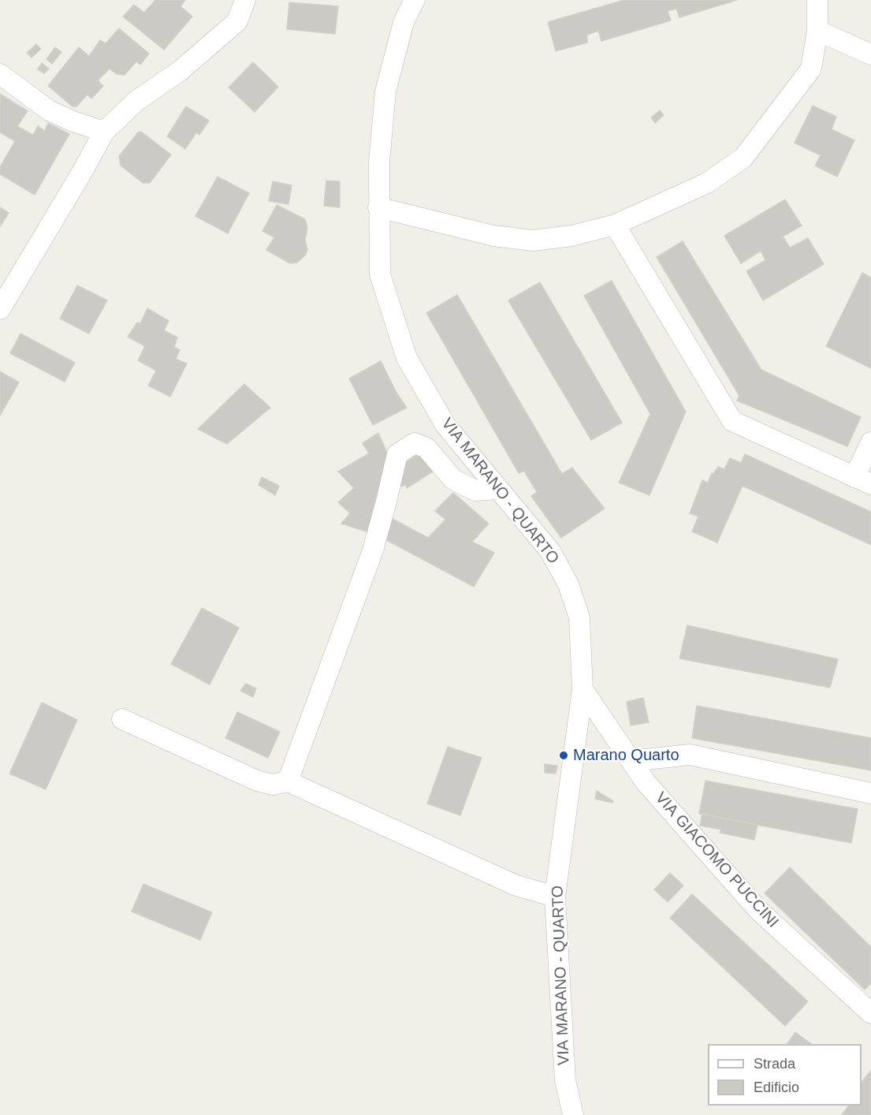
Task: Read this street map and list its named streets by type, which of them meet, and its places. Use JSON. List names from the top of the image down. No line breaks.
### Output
{"streets":{"street":["VIA MARANO - QUARTO","VIA GIACOMO PUCCINI"]},"crossings":[["VIA MARANO - QUARTO","VIA GIACOMO PUCCINI"]],"places":["Marano Quarto"],"legend":["Strada","Edificio"]}
